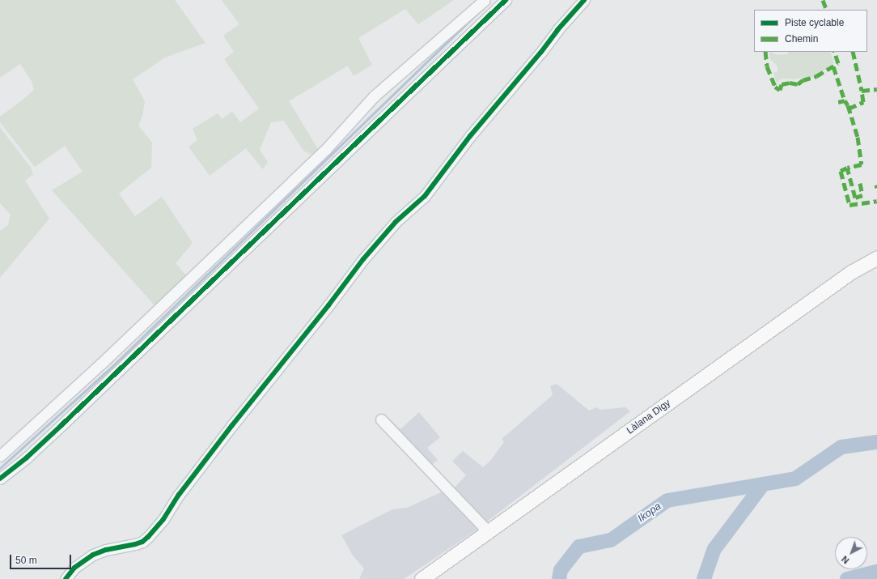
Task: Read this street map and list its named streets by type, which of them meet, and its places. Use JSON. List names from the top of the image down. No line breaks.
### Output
{"streets":{"main road":["Làlana Digy"]},"water":["Ikopa"],"legend":["Piste cyclable","Chemin"],"scale_bar":"50 m","north":"bottom left"}
